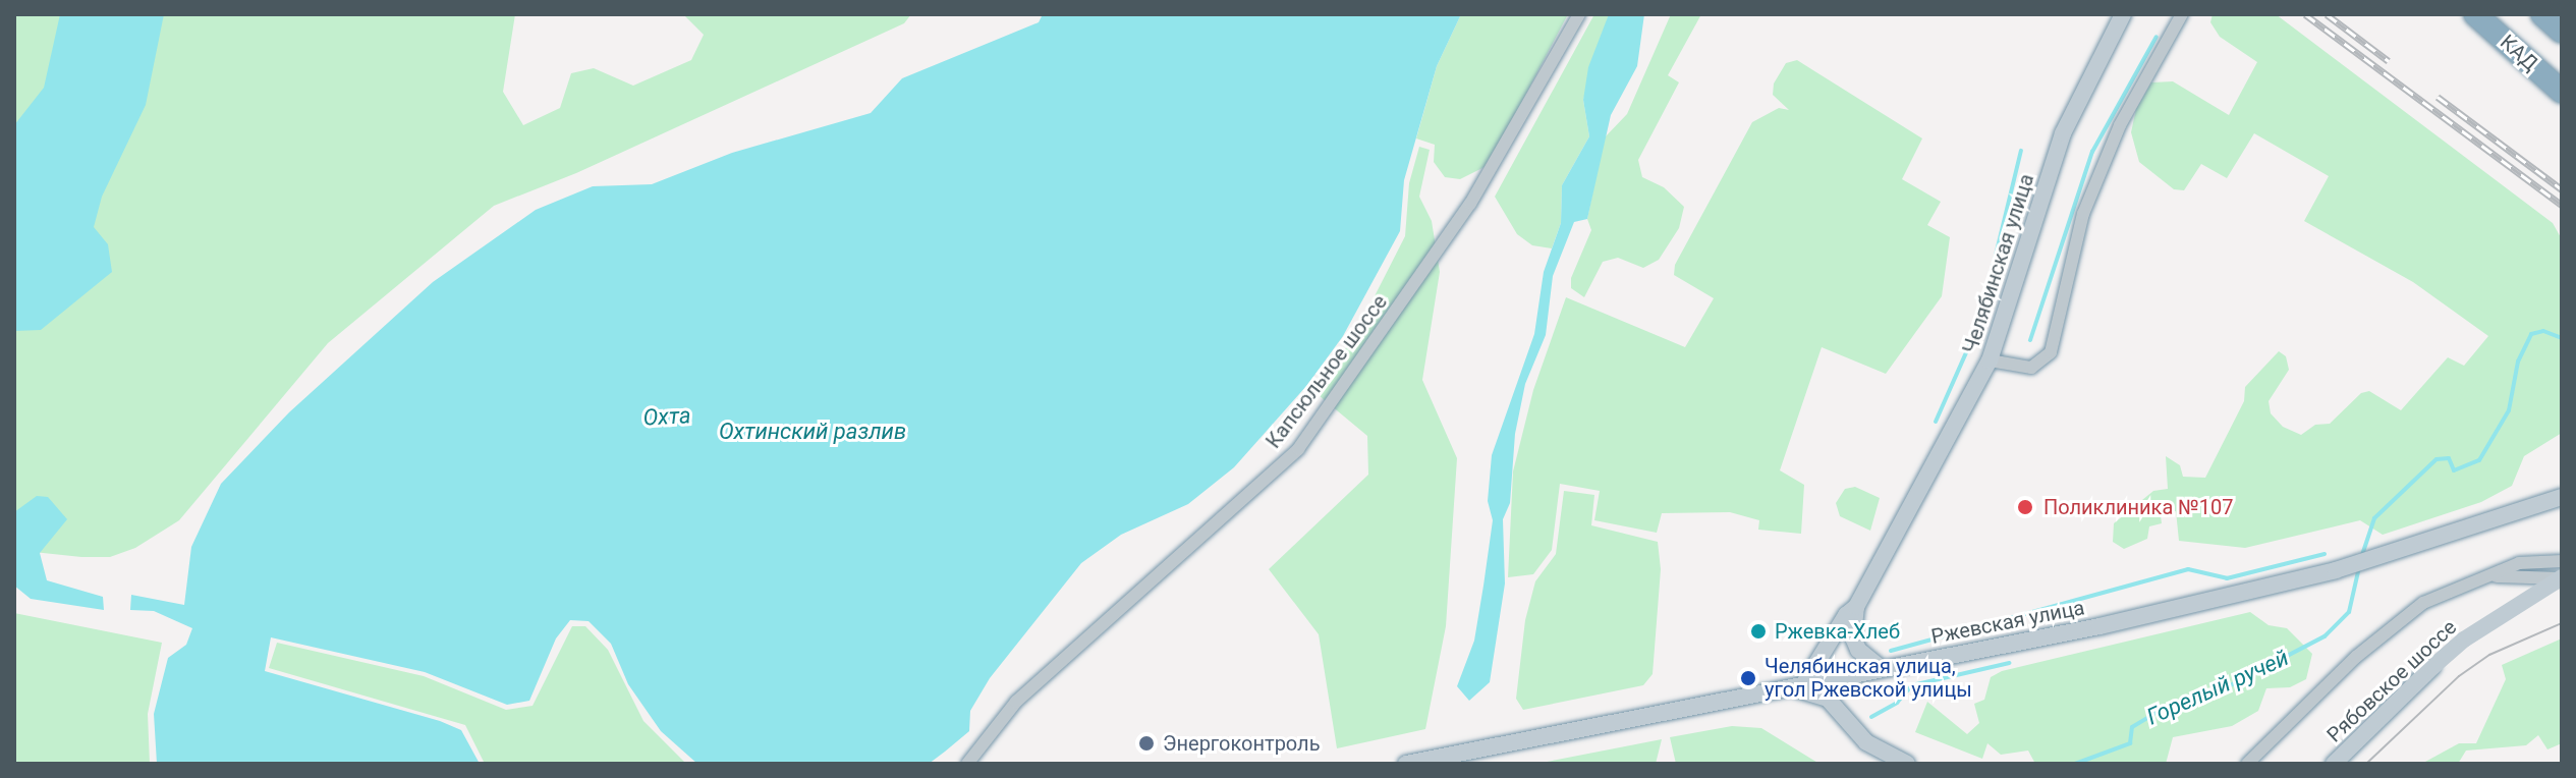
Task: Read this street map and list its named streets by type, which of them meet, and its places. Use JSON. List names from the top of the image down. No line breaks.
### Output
{"streets":{"highway":["КАД"],"main road":["Челябинская улица","Ржевская улица","Рябовское шоссе"],"street":["Капсюльное шоссе"]},"crossings":[["Челябинская улица","Ржевская улица"]],"water":["Охта","Охтинский разлив","Горелый ручей"],"places":["Поликлиника №107","Ржевка-Хлеб","Челябинская улица, угол Ржевской улицы","Энергоконтроль"]}
